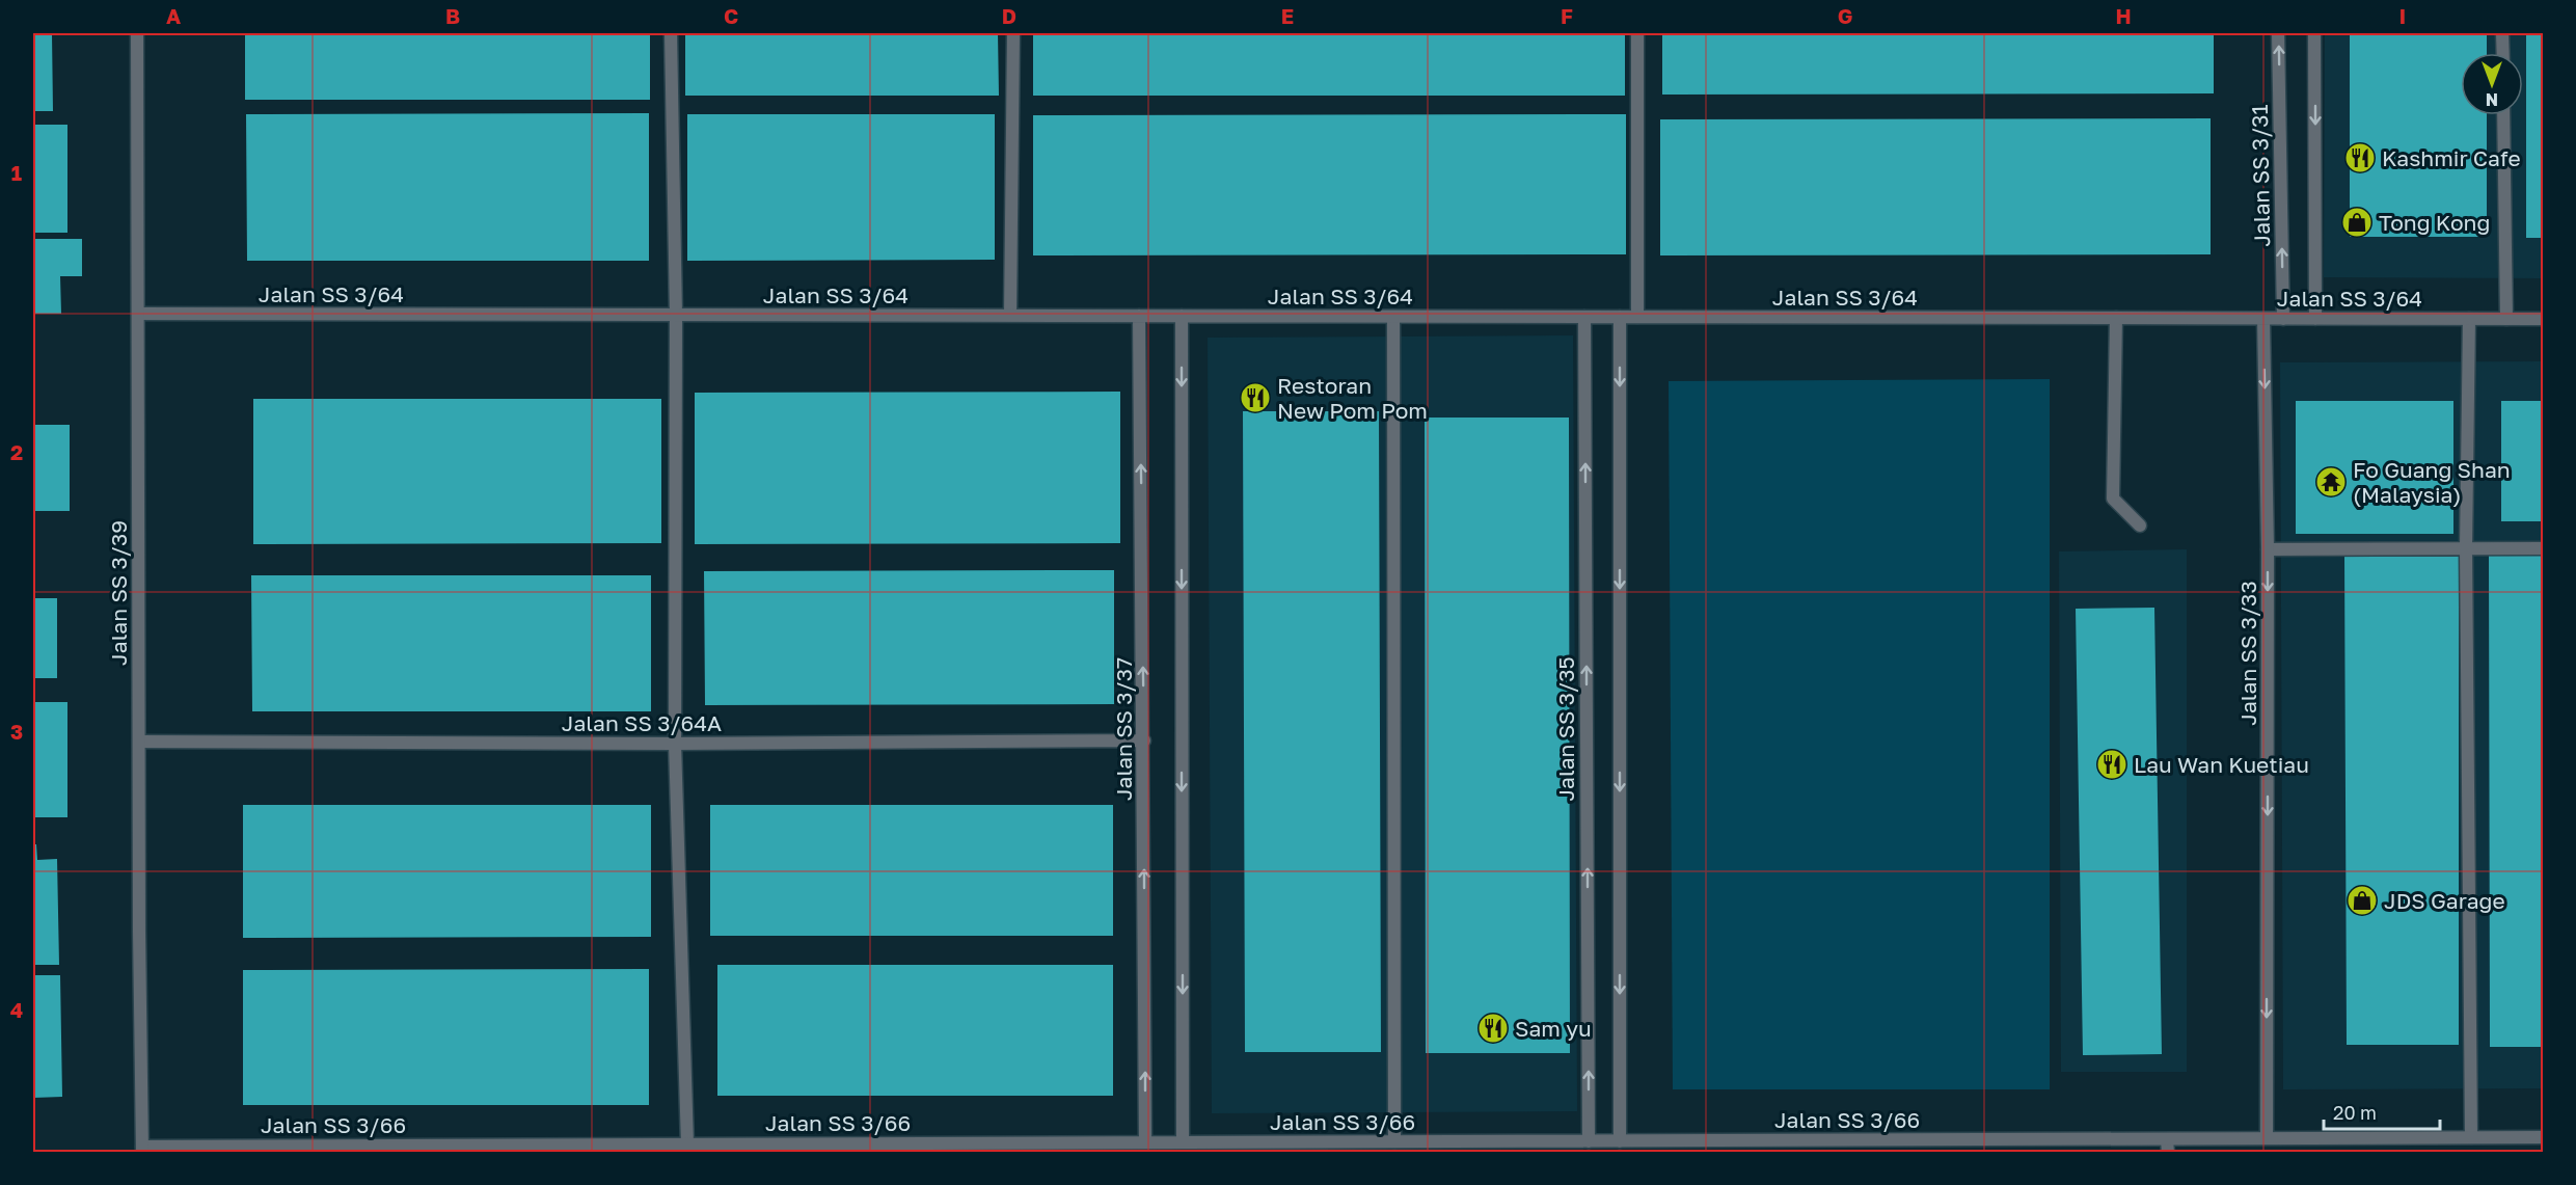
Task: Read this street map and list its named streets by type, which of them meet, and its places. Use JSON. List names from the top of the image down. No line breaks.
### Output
{"streets":{"street":["Jalan SS 3/31","Jalan SS 3/64","Jalan SS 3/39","Jalan SS 3/33","Jalan SS 3/64A","Jalan SS 3/37","Jalan SS 3/35","Jalan SS 3/66"]},"crossings":[["Jalan SS 3/31","Jalan SS 3/64"],["Jalan SS 3/64","Jalan SS 3/39"],["Jalan SS 3/64","Jalan SS 3/33"],["Jalan SS 3/64","Jalan SS 3/37"],["Jalan SS 3/64","Jalan SS 3/35"],["Jalan SS 3/39","Jalan SS 3/64A"],["Jalan SS 3/39","Jalan SS 3/66"],["Jalan SS 3/33","Jalan SS 3/66"],["Jalan SS 3/64A","Jalan SS 3/37"],["Jalan SS 3/37","Jalan SS 3/66"],["Jalan SS 3/35","Jalan SS 3/66"]],"one_way":["Jalan SS 3/33"],"places":{"restaurant":["Kashmir Cafe","Restoran New Pom Pom","Lau Wan Kuetiau","Sam yu"],"shop":["Tong Kong","JDS Garage"],"temple":["Fo Guang Shan (Malaysia)"]},"scale_bar":"20 m","north":"bottom","grid":{"columns":["A","B","C","D","E","F","G","H","I"],"rows":["1","2","3","4"]}}
